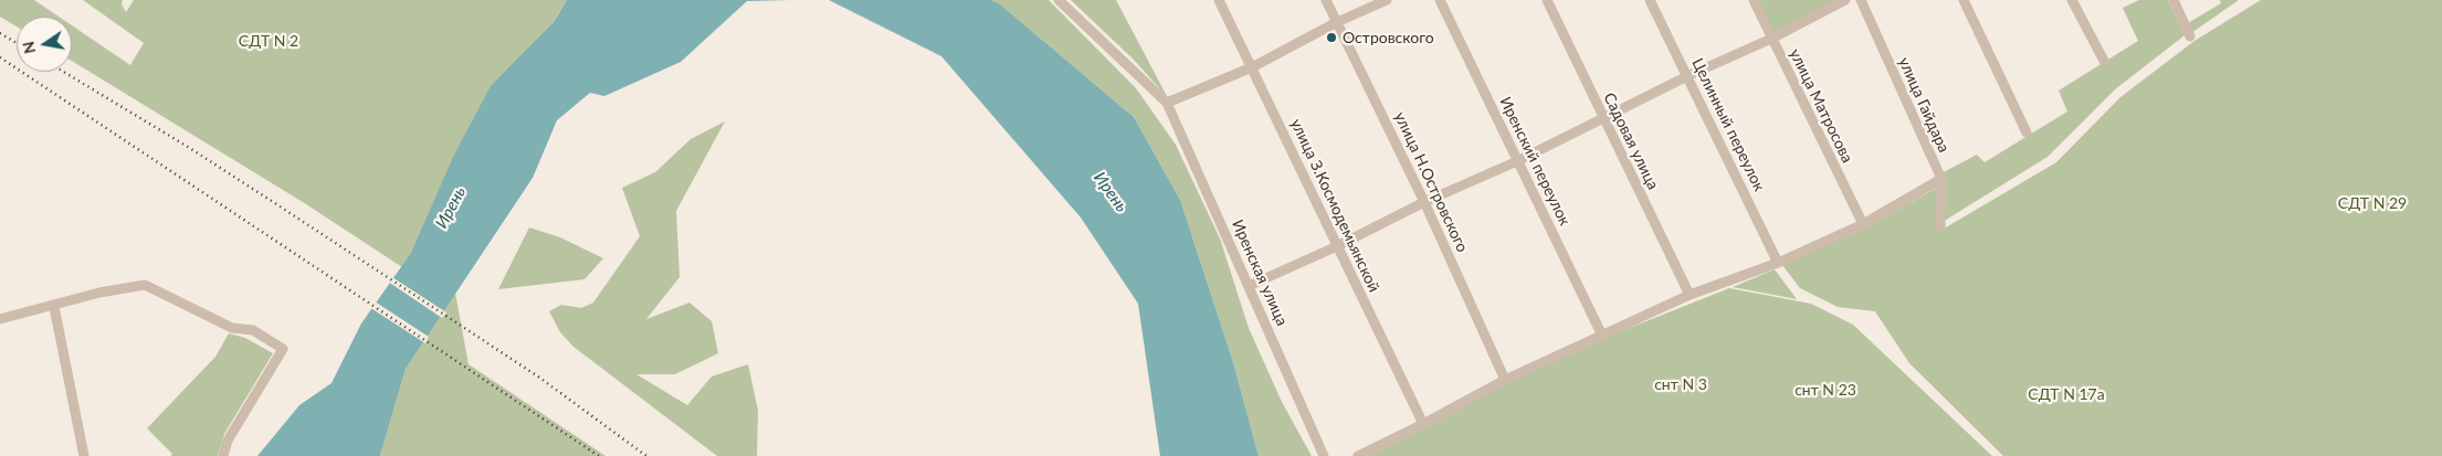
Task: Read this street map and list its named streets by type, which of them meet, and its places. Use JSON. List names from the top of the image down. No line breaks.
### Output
{"streets":{"street":["улица Гайдара","улица Матросова","Целинный переулок","Садовая улица","Иренский переулок","улица Н.Островского","улица З.Космодемьянской","Иренская улица"]},"water":["Ирень"],"parks":["СДТ N 2","СДТ N 29","снт N 3","снт N 23","СДТ N 17а"],"places":["Островского"],"north":"left"}
